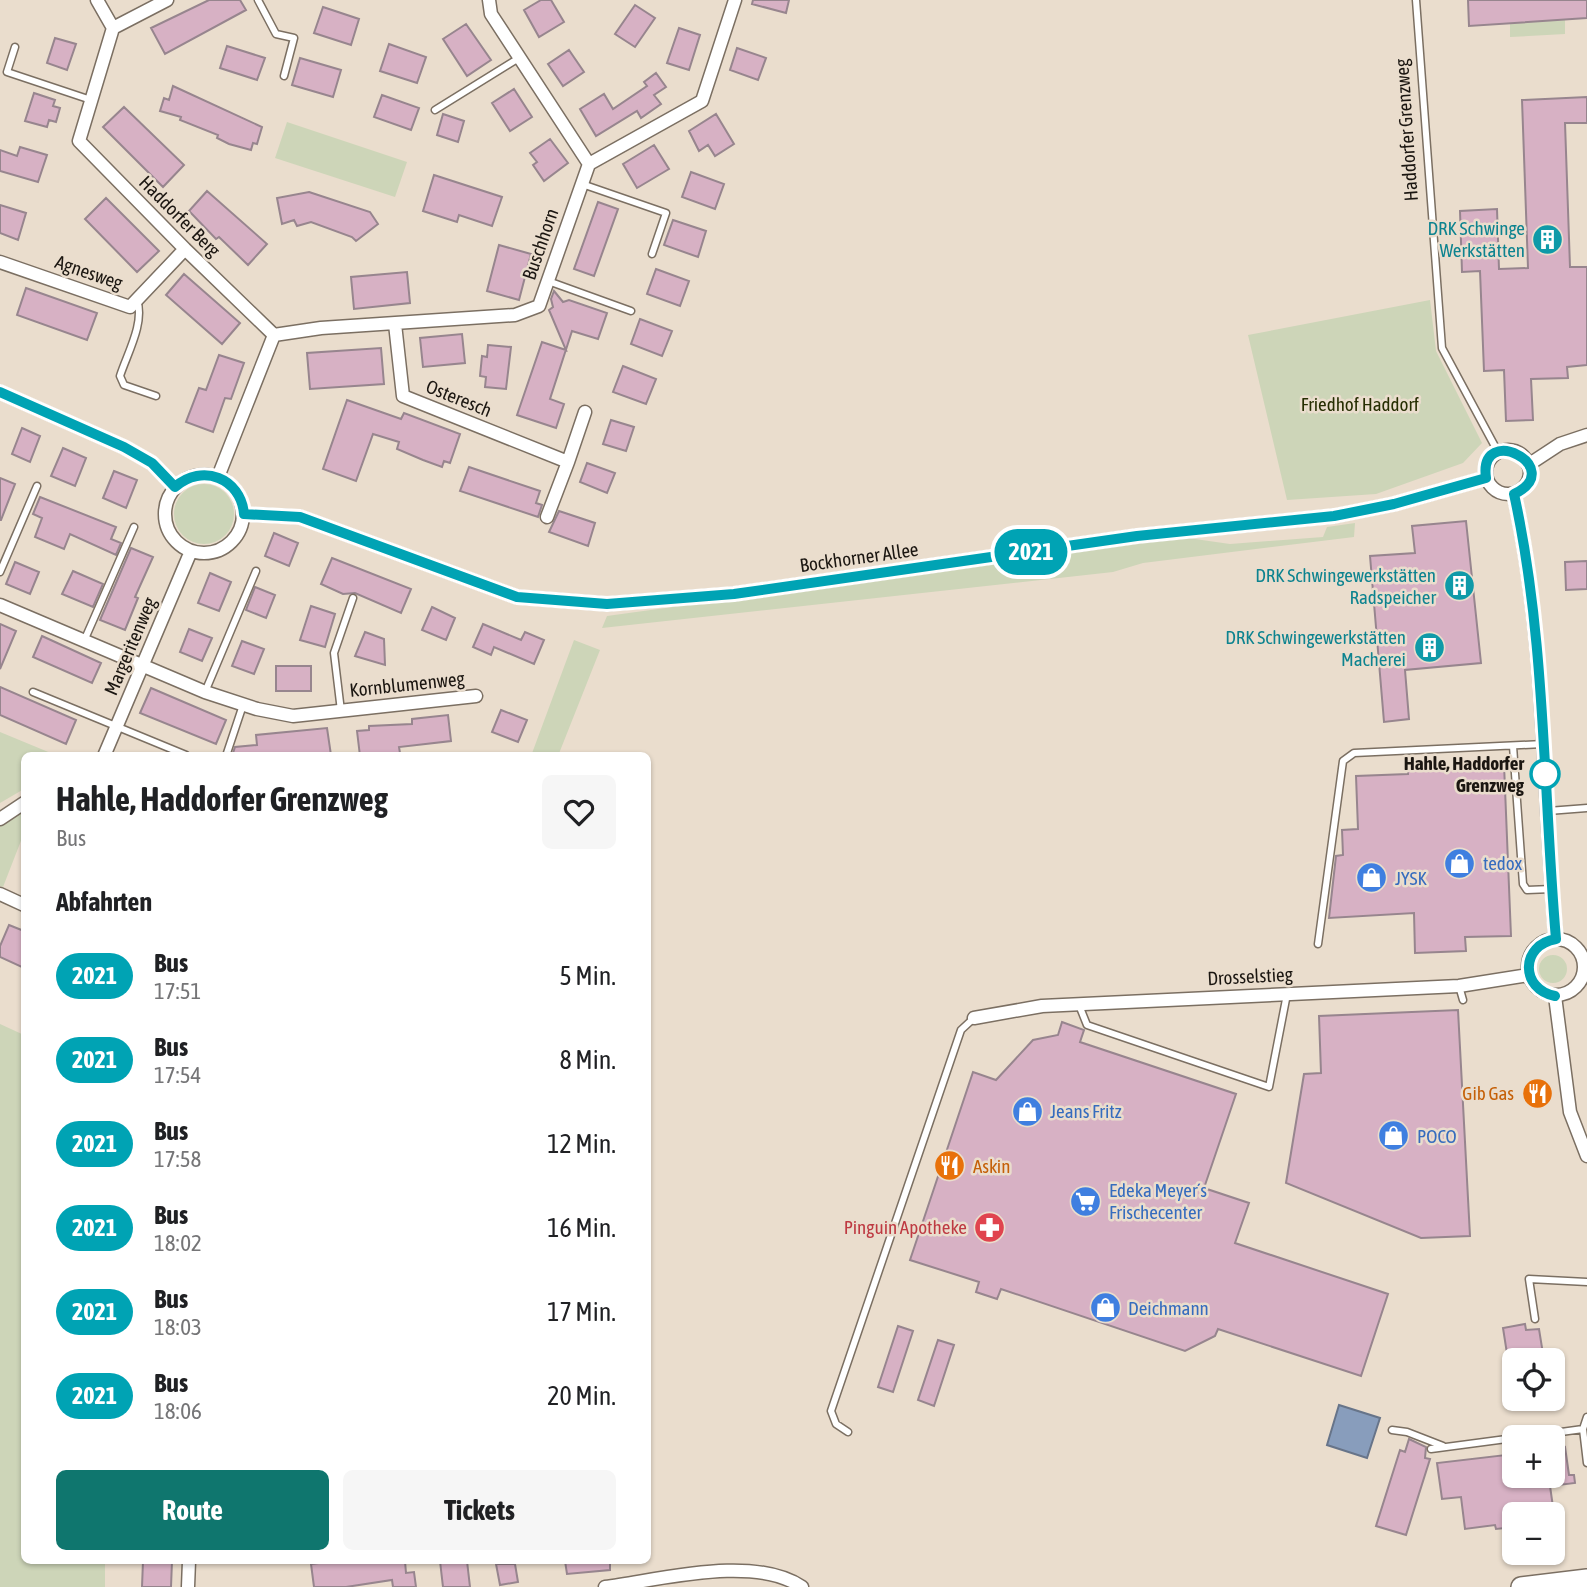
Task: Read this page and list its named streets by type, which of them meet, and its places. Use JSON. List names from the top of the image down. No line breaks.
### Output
{"streets":{"street":["Haddorfer Berg","Buschhorn","Agnesweg","Osteresch","Bockhorner Allee","Margeritenweg","Kornblumenweg","Drosselstieg"],"lane":["Haddorfer Grenzweg"]},"crossings":[["Haddorfer Grenzweg","Bockhorner Allee"],["Haddorfer Berg","Buschhorn"],["Haddorfer Berg","Agnesweg"],["Buschhorn","Osteresch"],["Bockhorner Allee","Margeritenweg"],["Margeritenweg","Kornblumenweg"]],"parks":["Friedhof Haddorf"],"places":{"building":["DRK Schwinge Werkstätten","DRK Schwingewerkstätten Radspeicher","DRK Schwingewerkstätten Macherei"],"other":["Hahle, Haddorfer Grenzweg"],"shop":["tedox","JYSK","Jeans Fritz","POCO","Deichmann"],"restaurant":["Gib Gas","Askin"],"supermarket":["Edeka Meyer´s Frischecenter"],"pharmacy":["Pinguin Apotheke"]},"lines":["bus line 2021"],"page":{"on_map":"2021","heading":[["Hahle, Haddorfer Grenzweg","Bus"],"Abfahrten"],"list":[{"mark":"2021","name":"Bus","note":"17:51","value":"5 Min."},{"mark":"2021","name":"Bus","note":"17:54","value":"8 Min."},{"mark":"2021","name":"Bus","note":"17:58","value":"12 Min."},{"mark":"2021","name":"Bus","note":"18:02","value":"16 Min."},{"mark":"2021","name":"Bus","note":"18:03","value":"17 Min."},{"mark":"2021","name":"Bus","note":"18:06","value":"20 Min."}],"map_buttons":["+","−"],"buttons":["Route","Tickets"]}}
